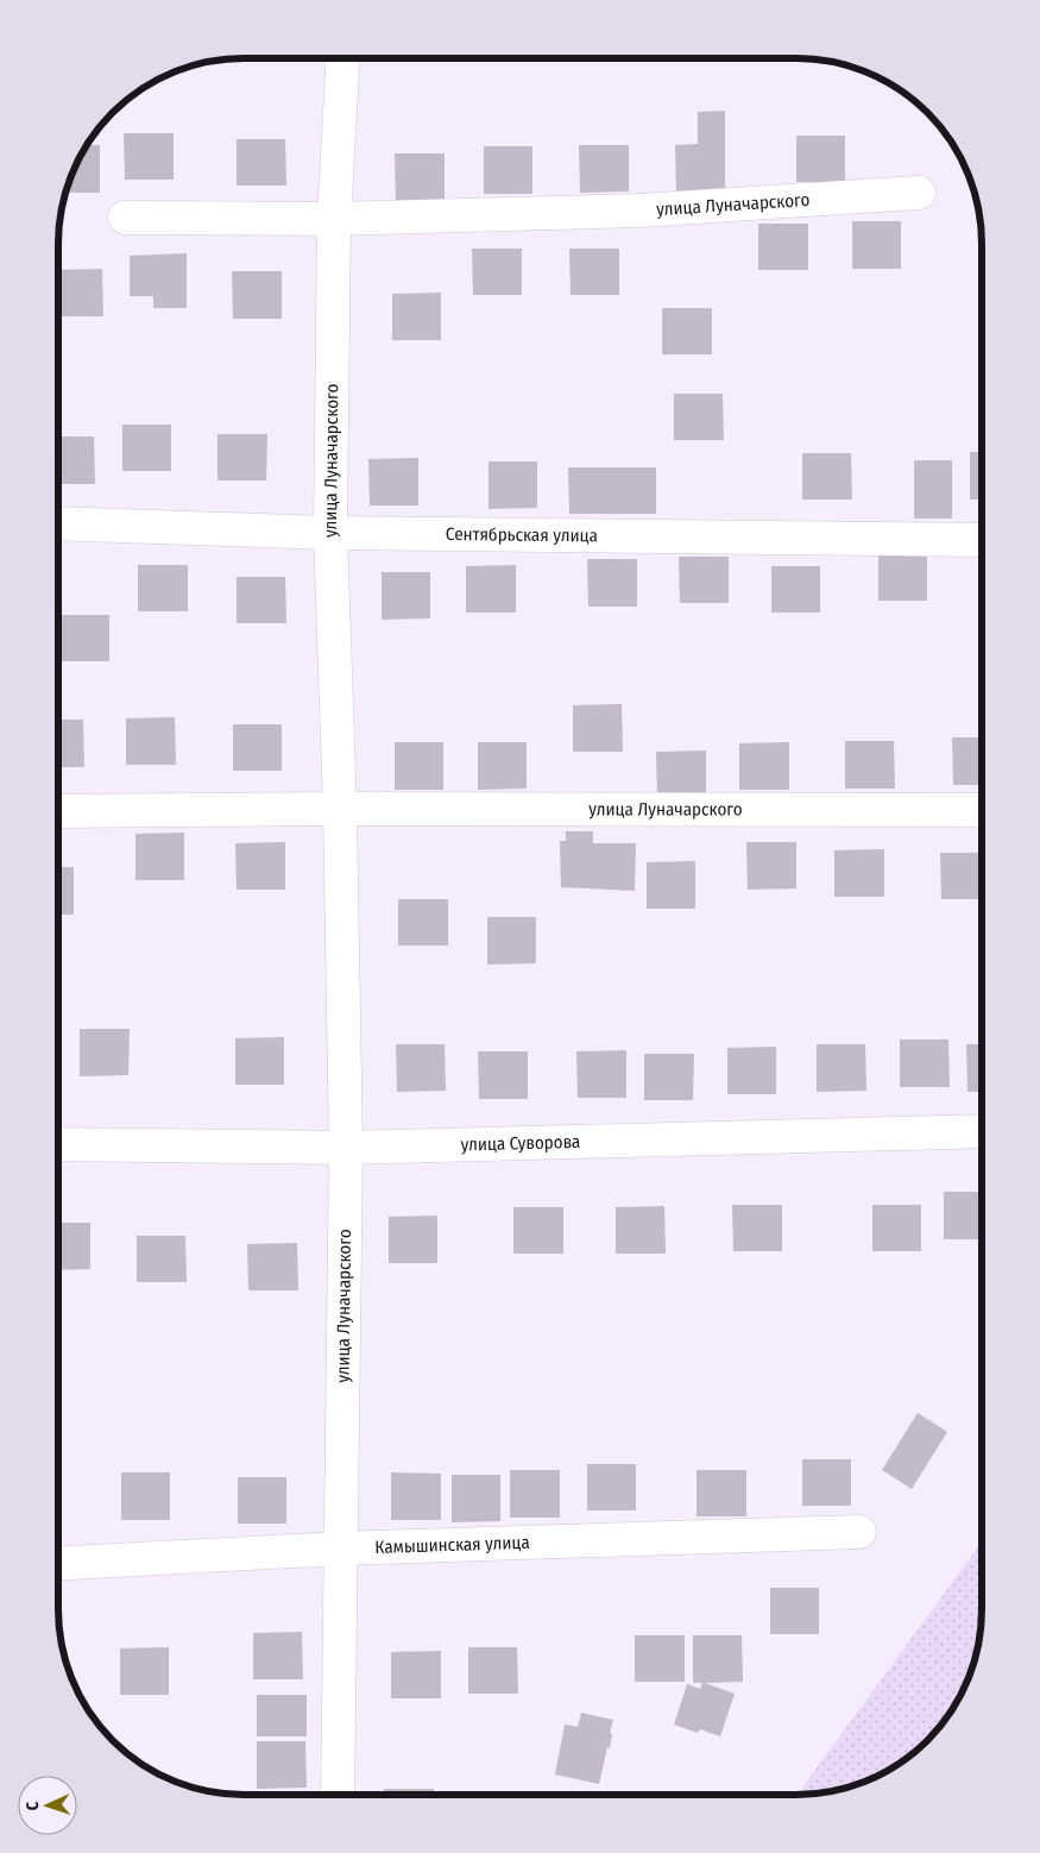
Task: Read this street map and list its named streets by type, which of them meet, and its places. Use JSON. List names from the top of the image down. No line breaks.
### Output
{"streets":{"street":["улица Луначарского","Сентябрьская улица","улица Суворова","Камышинская улица"]},"crossings":[["улица Луначарского","Сентябрьская улица"],["улица Луначарского","улица Суворова"],["улица Луначарского","Камышинская улица"]],"north":"left"}
